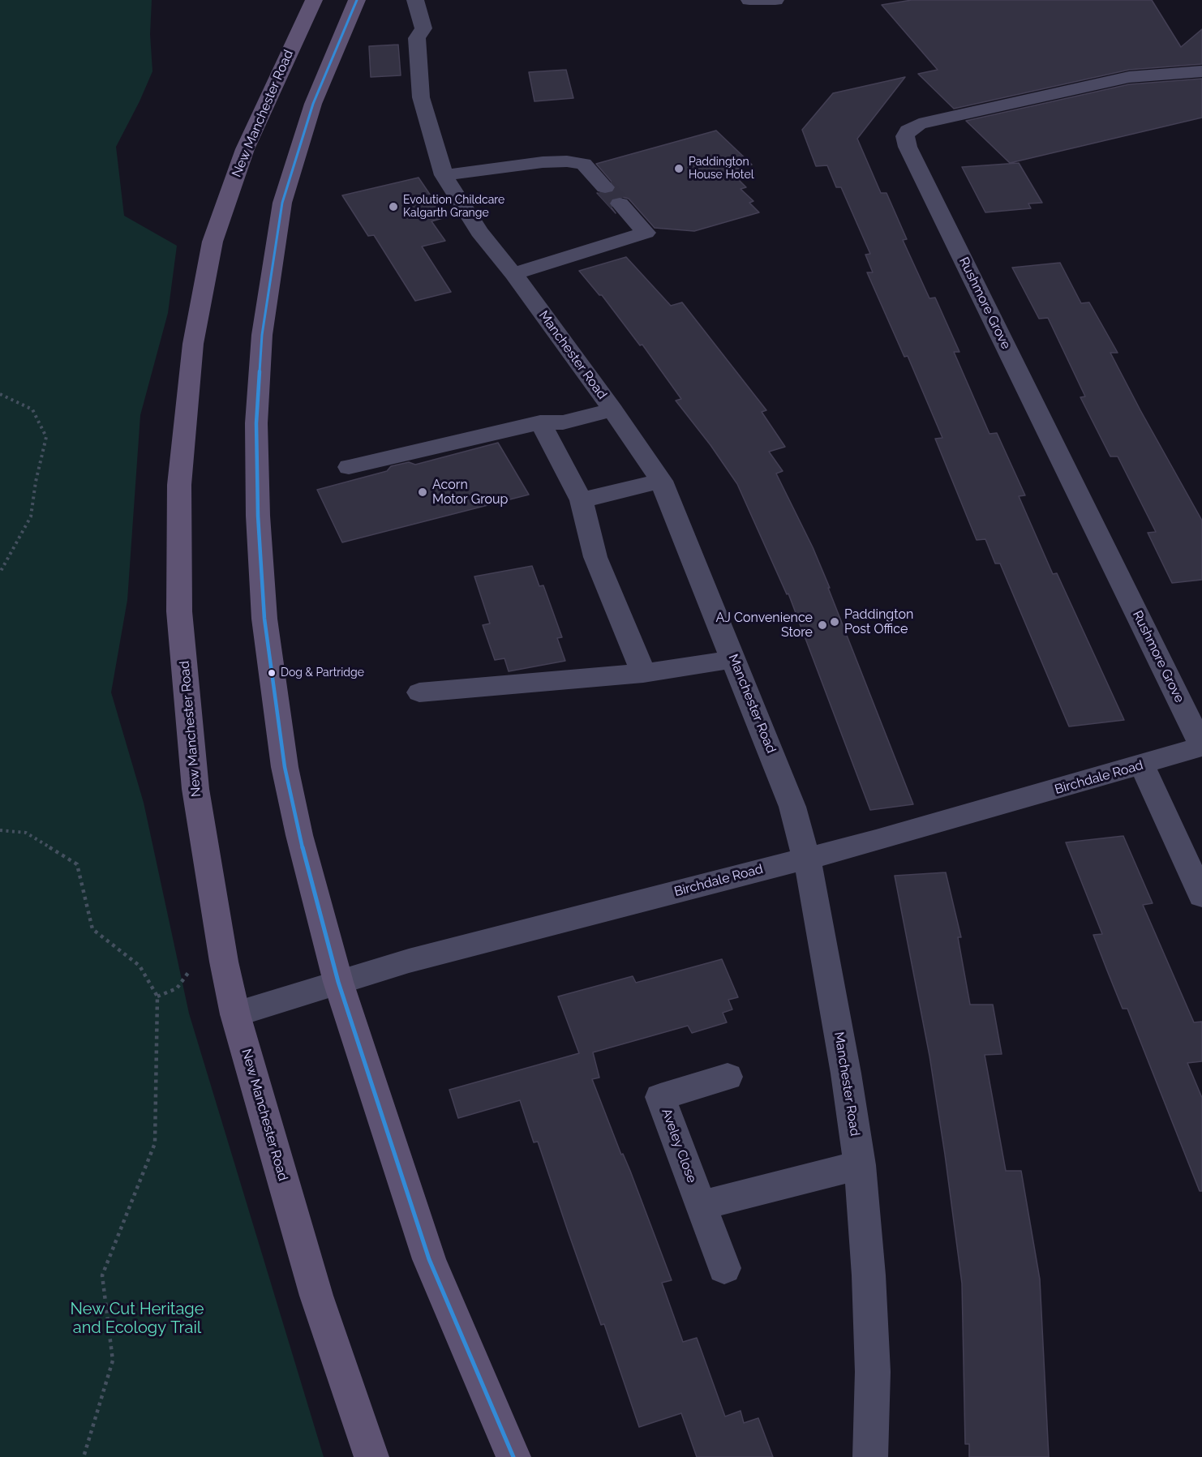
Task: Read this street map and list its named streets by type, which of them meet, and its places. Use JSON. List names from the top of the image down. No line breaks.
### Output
{"streets":{"main road":["New Manchester Road"],"street":["Rushmore Grove","Manchester Road","Birchdale Road","Aveley Close"]},"crossings":[["New Manchester Road","Birchdale Road"],["Rushmore Grove","Birchdale Road"],["Manchester Road","Birchdale Road"]],"parks":["New Cut Heritage and Ecology Trail"],"places":["Paddington House Hotel","Evolution Childcare Kalgarth Grange","Acorn Motor Group","Paddington Post Office","AJ Convenience Store","Dog & Partridge"]}
